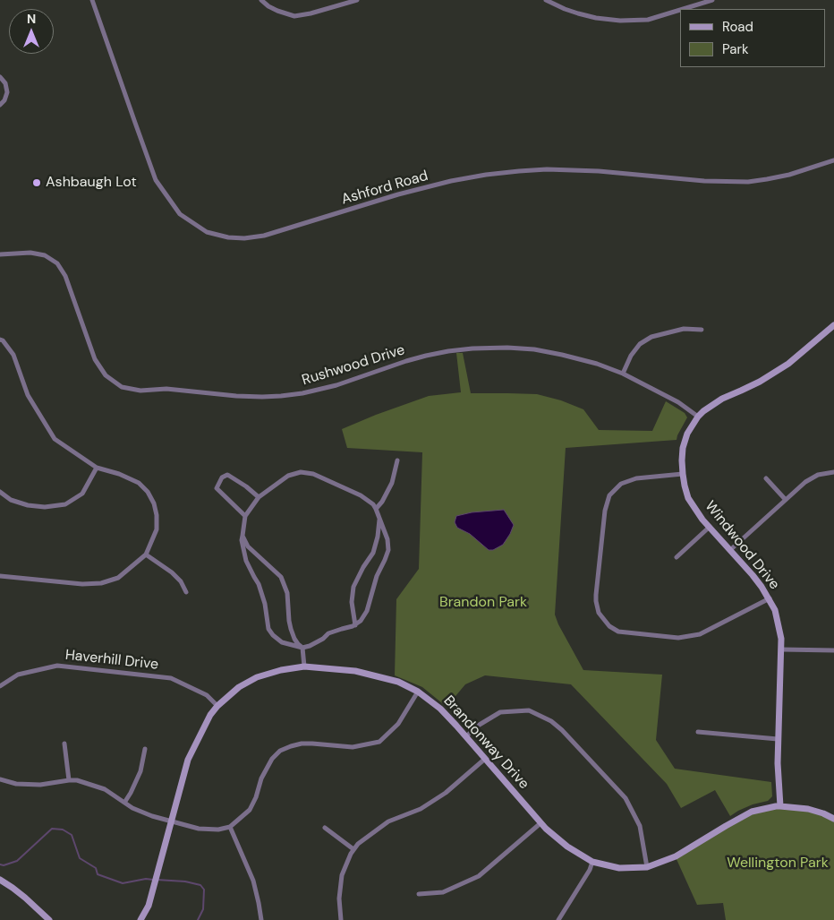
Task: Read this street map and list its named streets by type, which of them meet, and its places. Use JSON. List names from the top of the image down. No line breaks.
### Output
{"streets":{"street":["Ashford Road","Rushwood Drive","Windwood Drive","Haverhill Drive","Brandonway Drive"]},"crossings":[["Rushwood Drive","Windwood Drive"],["Windwood Drive","Brandonway Drive"],["Haverhill Drive","Brandonway Drive"]],"parks":["Brandon Park","Wellington Park"],"places":["Ashbaugh Lot"],"legend":["Road","Park"],"north":"top"}
